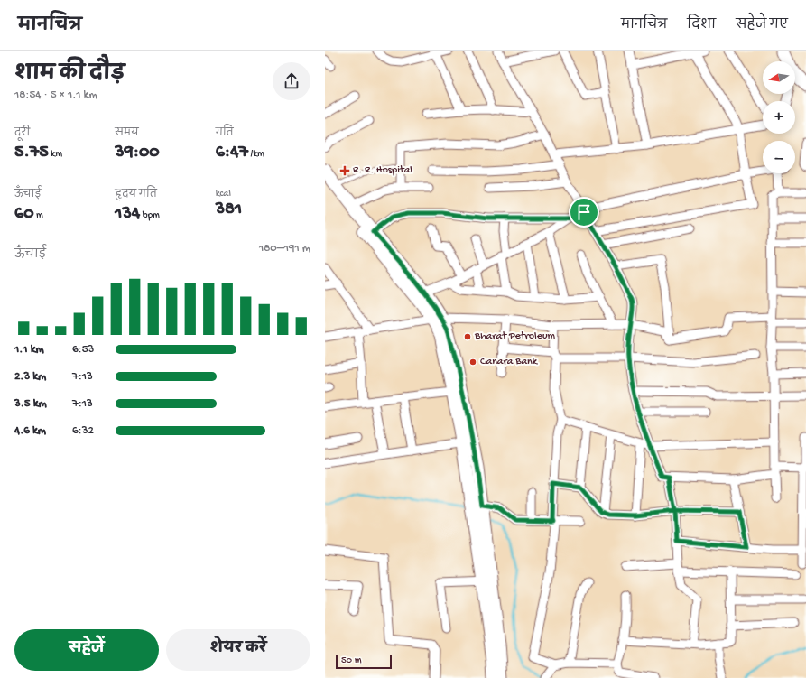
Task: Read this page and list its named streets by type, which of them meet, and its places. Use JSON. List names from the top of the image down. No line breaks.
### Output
{"places":{"health":["R. R. Hospital"],"other":["Bharat Petroleum","Canara Bank"]},"scale_bar":"50 m","north":"left","page":{"header":"मानचित्र","nav":["मानचित्र","दिशा","सहेजे गए"],"heading":["शाम की दौड़","18:54 · 5 × 1.1 km"],"map_buttons":["+","−"],"stats":[["दूरी","5.75 km"],["समय","39:00"],["गति","6:47 /km"],["ऊँचाई","60 m"],["हृदय गति","134 bpm"],["kcal","381"]],"chart":["ऊँचाई","180–191 m"],"list":[{"name":"1.1 km","note":"6:53"},{"name":"2.3 km","note":"7:13"},{"name":"3.5 km","note":"7:13"},{"name":"4.6 km","note":"6:32"}],"buttons":["सहेजें","शेयर करें"],"scale":"50 m"}}
